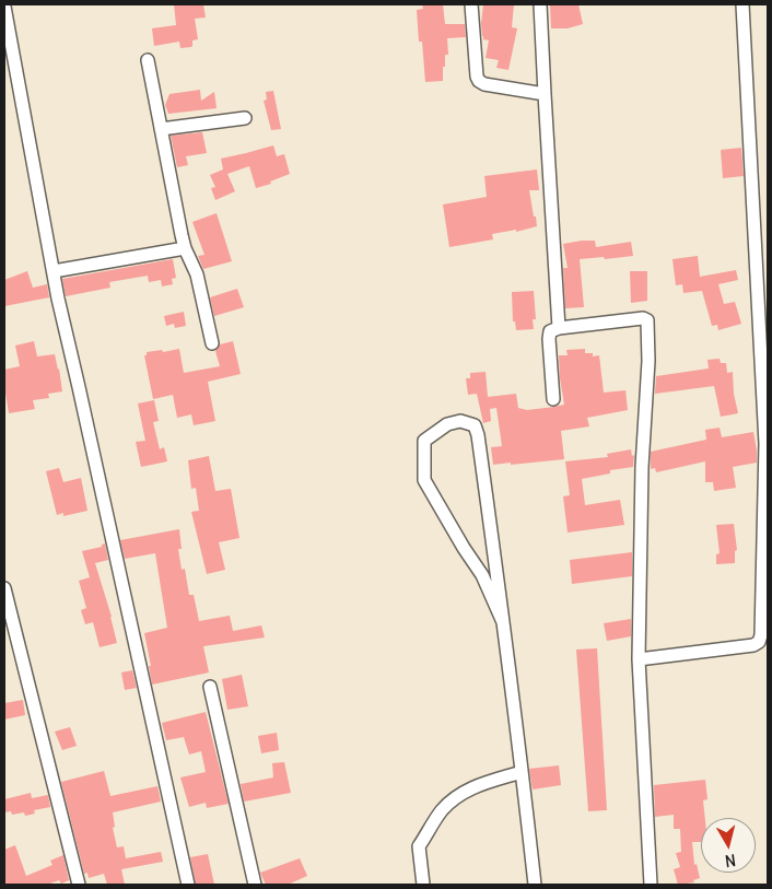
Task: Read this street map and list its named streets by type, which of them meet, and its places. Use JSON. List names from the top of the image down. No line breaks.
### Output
{"north":"bottom"}
